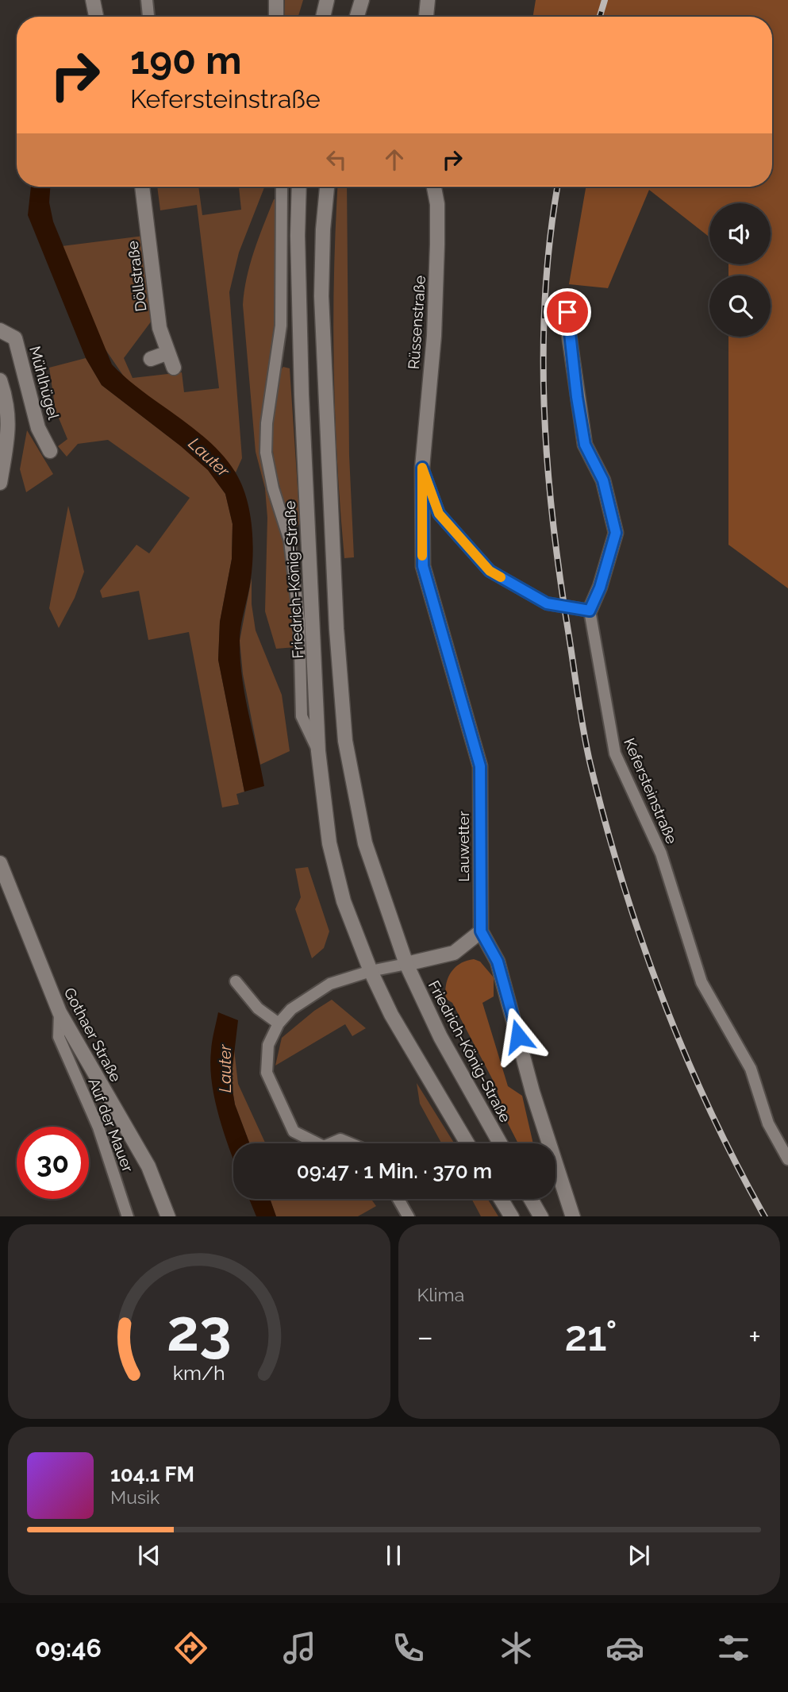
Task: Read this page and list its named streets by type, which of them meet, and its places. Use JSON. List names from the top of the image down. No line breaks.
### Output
{"streets":{"street":["Döllstraße","Rüssenstraße","Mühlhügel","Friedrich-König-Straße","Lauwetter","Gothaer Straße"],"lane":["Kefersteinstraße","Auf der Mauer"]},"crossings":[["Rüssenstraße","Lauwetter"],["Gothaer Straße","Auf der Mauer"]],"water":["Lauter"],"page":{"turn":["190 m","Kefersteinstraße"],"limit":"30","trip":"09:47 · 1 Min. · 370 m","tile":"Klima","heat":["−","21°","+"],"song":["104.1 FM","Musik"],"tabs":"09:46","gauge":["23","km/h"]}}
